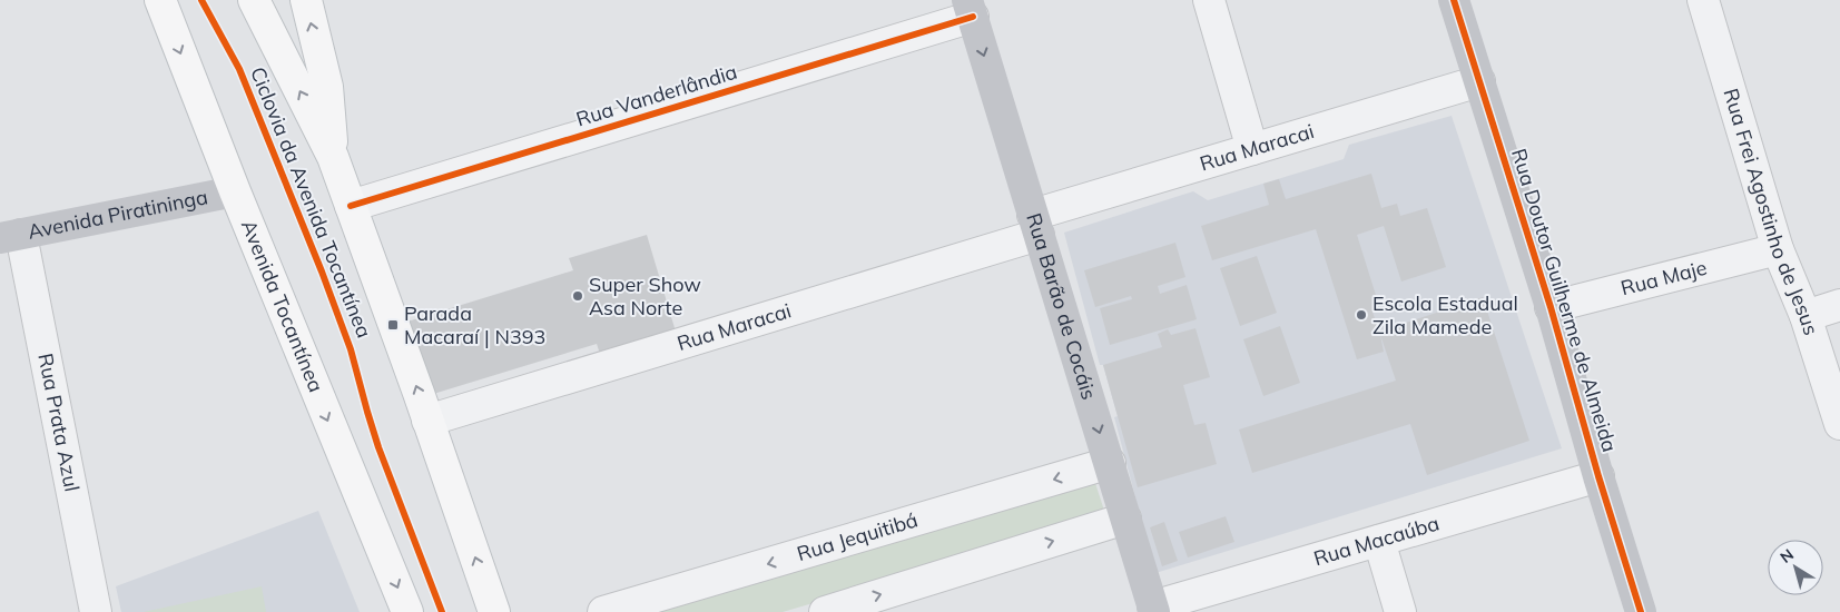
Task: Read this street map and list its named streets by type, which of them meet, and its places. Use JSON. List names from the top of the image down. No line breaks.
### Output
{"streets":{"main road":["Avenida Tocantínea"],"street":["Rua Vanderlândia","Rua Maracai","Rua Frei Agostinho de Jesus","Avenida Piratininga","Rua Maje","Rua Doutor Guilherme de Almeida","Rua Barão de Cocáis","Rua Prata Azul","Rua Jequitibá","Rua Macaúba"],"cycle path":["Ciclovia da Avenida Tocantínea"]},"crossings":[["Rua Vanderlândia","Rua Barão de Cocáis"],["Rua Maracai","Rua Doutor Guilherme de Almeida"],["Rua Maracai","Rua Barão de Cocáis"],["Rua Frei Agostinho de Jesus","Rua Maje"],["Avenida Piratininga","Avenida Tocantínea"],["Avenida Piratininga","Rua Prata Azul"],["Rua Maje","Rua Doutor Guilherme de Almeida"],["Rua Doutor Guilherme de Almeida","Rua Macaúba"],["Rua Barão de Cocáis","Rua Jequitibá"],["Rua Barão de Cocáis","Rua Macaúba"]],"places":{"other":["Super Show Asa Norte","Escola Estadual Zila Mamede"],"transit":["Parada Macaraí | N393"]},"north":"top left"}
